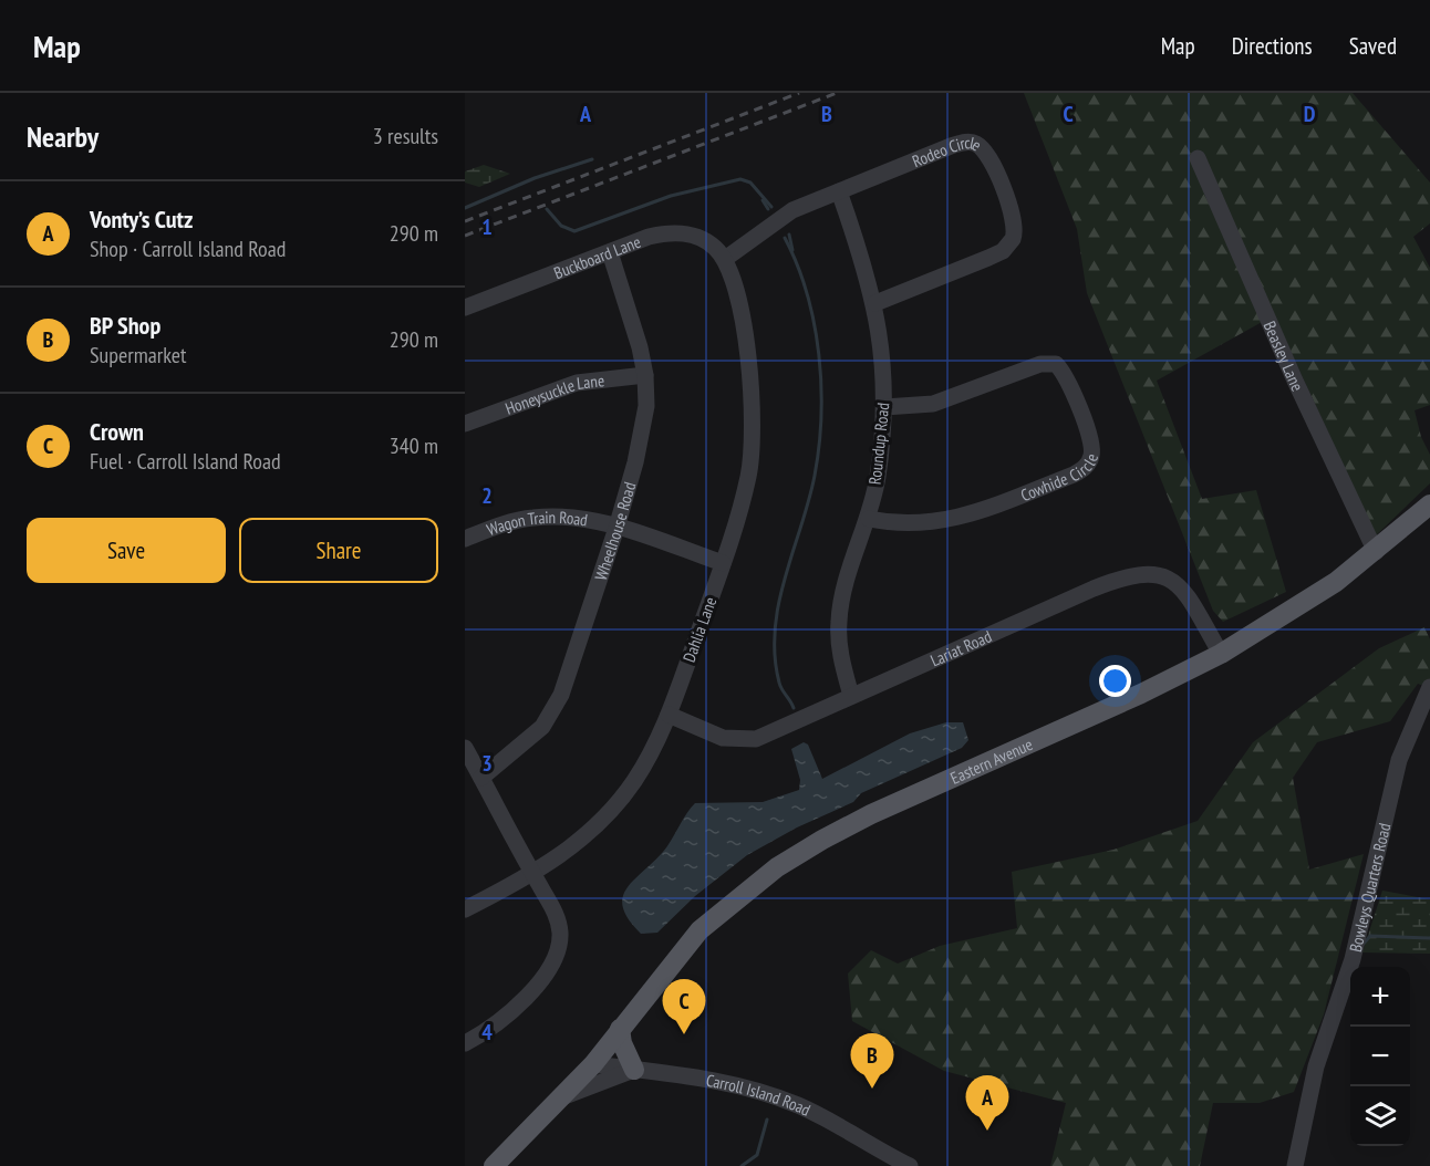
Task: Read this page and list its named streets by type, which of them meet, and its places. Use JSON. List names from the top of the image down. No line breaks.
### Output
{"streets":{"main road":["Eastern Avenue"],"street":["Rodeo Circle","Buckboard Lane","Beasley Lane","Honeysuckle Lane","Roundup Road","Cowhide Circle","Wagon Train Road","Wheelhouse Road","Dahlia Lane","Lariat Road","Bowleys Quarters Road","Carroll Island Road"]},"crossings":[["Rodeo Circle","Buckboard Lane"],["Rodeo Circle","Roundup Road"],["Rodeo Circle","Dahlia Lane"],["Buckboard Lane","Wheelhouse Road"],["Buckboard Lane","Dahlia Lane"],["Beasley Lane","Eastern Avenue"],["Honeysuckle Lane","Wheelhouse Road"],["Roundup Road","Cowhide Circle"],["Roundup Road","Lariat Road"],["Wagon Train Road","Wheelhouse Road"],["Wagon Train Road","Dahlia Lane"],["Dahlia Lane","Lariat Road"],["Lariat Road","Eastern Avenue"],["Eastern Avenue","Carroll Island Road"]],"page":{"header":"Map","nav":["Map","Directions","Saved"],"heading":["Nearby","3 results"],"list":[{"mark":"A","name":"Vonty’s Cutz","note":"Shop · Carroll Island Road","value":"290 m"},{"mark":"B","name":"BP Shop","note":"Supermarket","value":"290 m"},{"mark":"C","name":"Crown","note":"Fuel · Carroll Island Road","value":"340 m"}],"buttons":["Save","Share"],"map_buttons":["+","−"],"pins":["C","B","A"]},"grid":{"columns":["A","B","C","D"],"rows":["1","2","3","4"]}}
